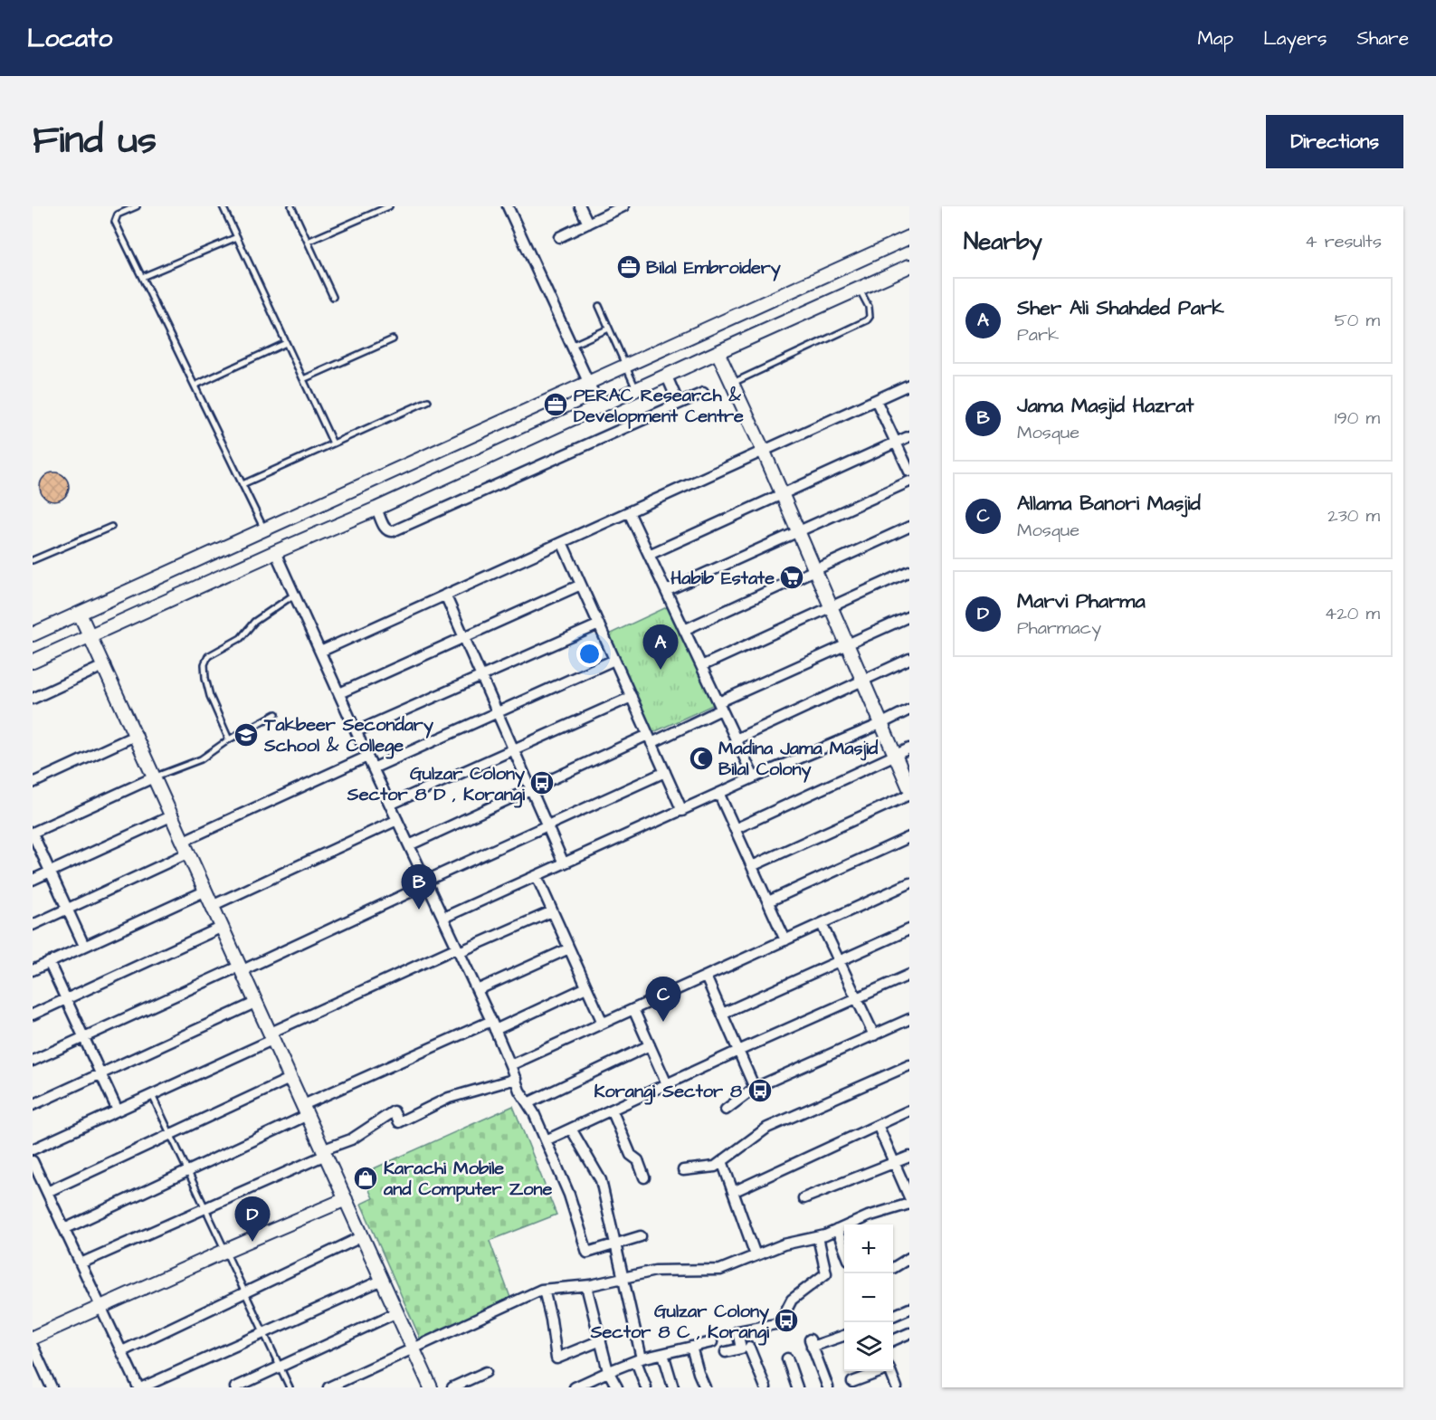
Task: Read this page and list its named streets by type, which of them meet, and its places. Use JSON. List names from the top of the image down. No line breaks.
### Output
{"places":{"office":["Bilal Embroidery","PERAC Research & Development Centre"],"supermarket":["Habib Estate"],"school or university":["Takbeer Secondary School & College"],"mosque":["Madina Jama Masjid Bilal Colony"],"bus stop":["Gulzar Colony Sector 8 D , Korangi","Korangi Sector 8","Gulzar Colony Sector 8 C , Korangi"],"shop":["Karachi Mobile and Computer Zone"]},"page":{"header":"Locato","nav":["Map","Layers","Share"],"title":"Find us","buttons":"Directions","heading":["Nearby","4 results"],"list":[{"mark":"A","name":"Sher Ali Shahded Park","note":"Park","value":"50 m"},{"mark":"B","name":"Jama Masjid Hazrat","note":"Mosque","value":"190 m"},{"mark":"C","name":"Allama Banori Masjid","note":"Mosque","value":"230 m"},{"mark":"D","name":"Marvi Pharma","note":"Pharmacy","value":"420 m"}],"pins":["A","B","C","D"],"map_buttons":["+","−"]}}
